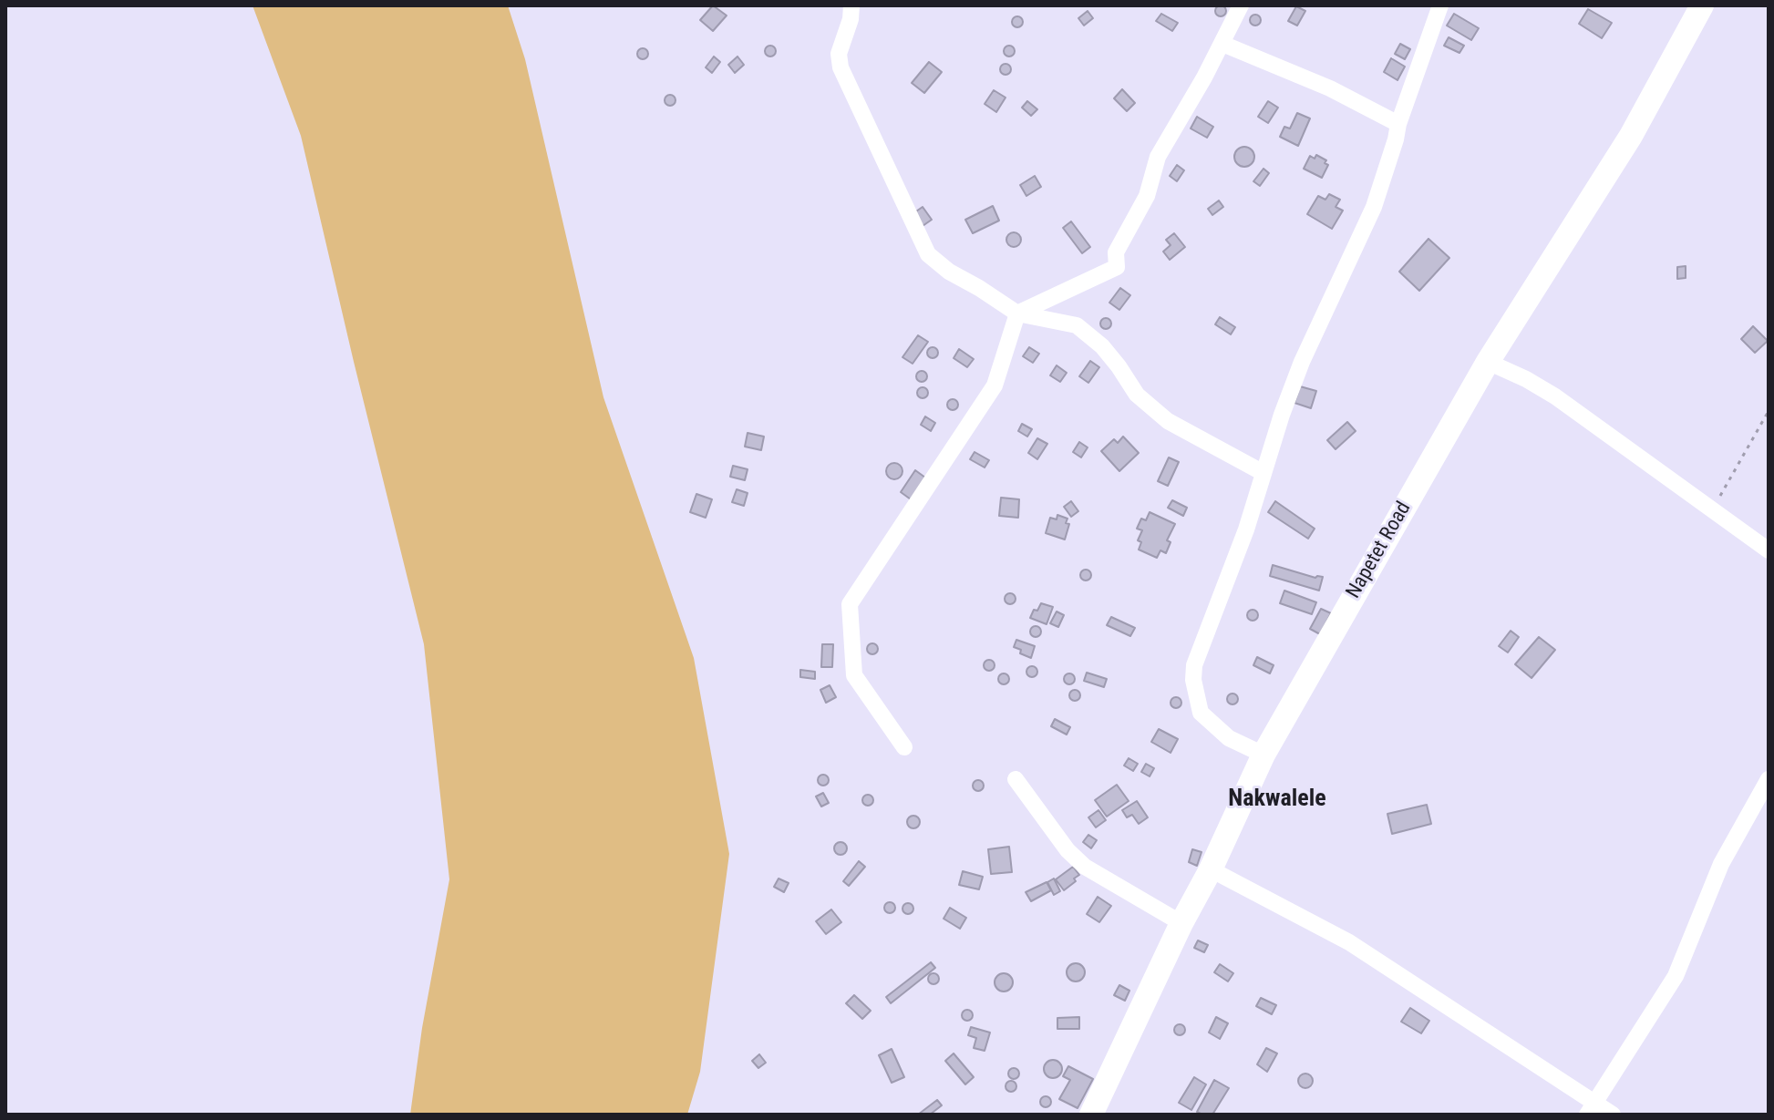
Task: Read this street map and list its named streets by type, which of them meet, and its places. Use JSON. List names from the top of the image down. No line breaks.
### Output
{"streets":{"main road":["Napetet Road"]},"districts":["Nakwalele"]}
